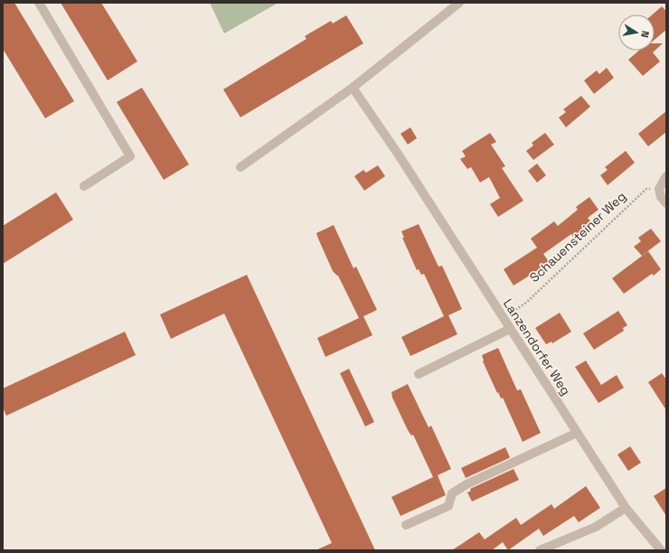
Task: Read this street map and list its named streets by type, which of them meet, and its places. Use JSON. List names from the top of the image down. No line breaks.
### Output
{"streets":{"street":["Lanzendorfer Weg"],"path":["Schauensteiner Weg"]},"crossings":[["Schauensteiner Weg","Lanzendorfer Weg"]],"north":"right"}
